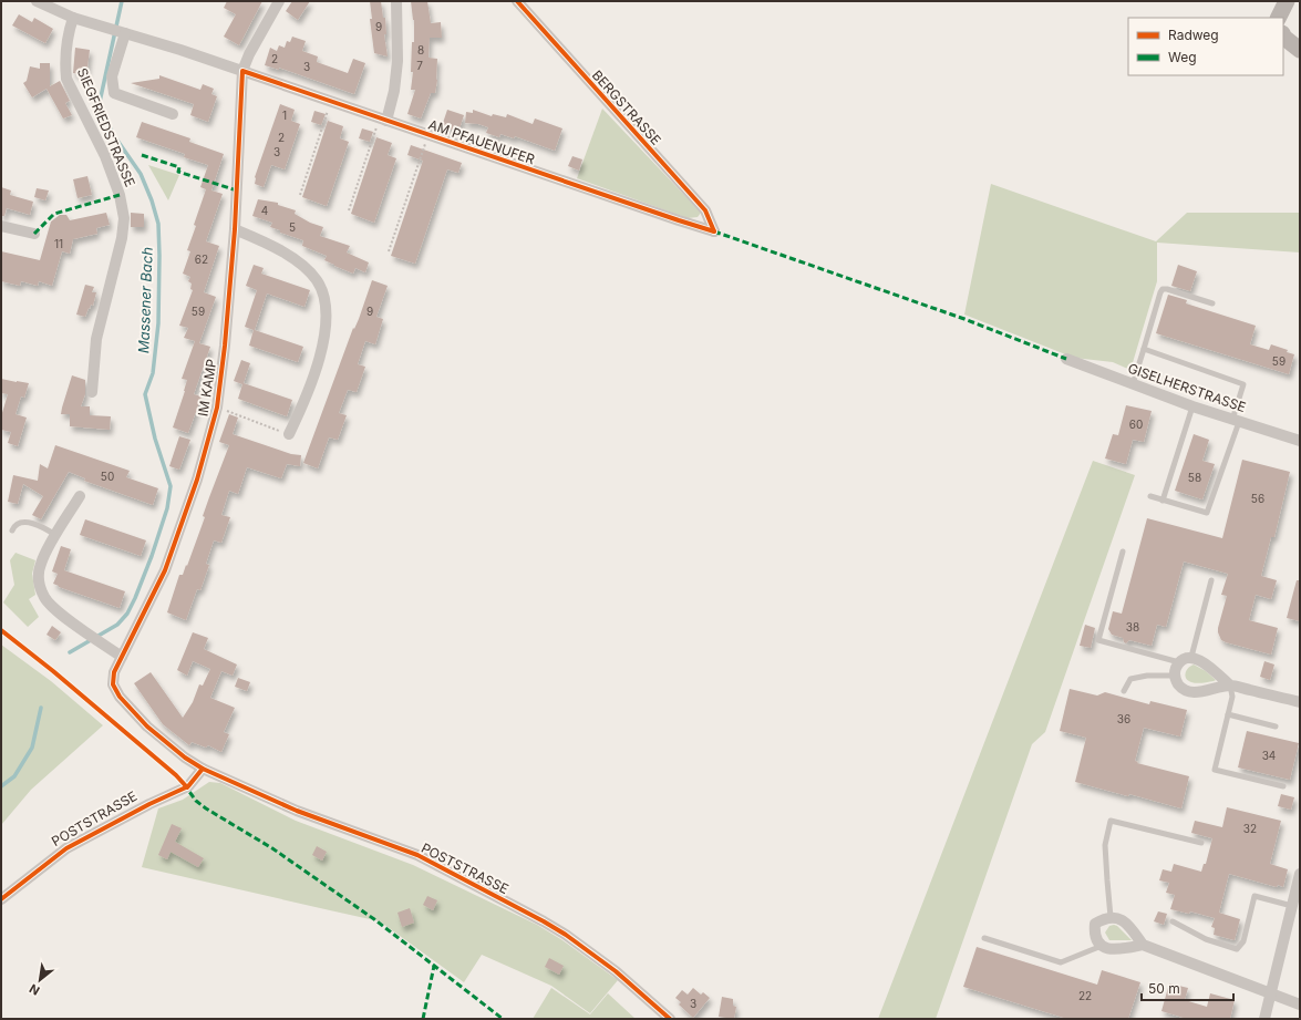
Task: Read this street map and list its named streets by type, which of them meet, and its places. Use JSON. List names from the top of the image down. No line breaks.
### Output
{"streets":{"street":["BERGSTRASSE","SIEGFRIEDSTRASSE","AM PFAUENUFER","IM KAMP","GISELHERSTRASSE","POSTSTRASSE"]},"crossings":[["BERGSTRASSE","AM PFAUENUFER"],["SIEGFRIEDSTRASSE","AM PFAUENUFER"],["AM PFAUENUFER","IM KAMP"],["IM KAMP","POSTSTRASSE"]],"water":["Massener Bach"],"house_numbers":["9","8","2","7","3","1","2","3","4","5","11","62","59","9","59","60","50","58","56","38","36","34","32","22","3"],"legend":["Radweg","Weg"],"scale_bar":"50 m","north":"bottom left"}
